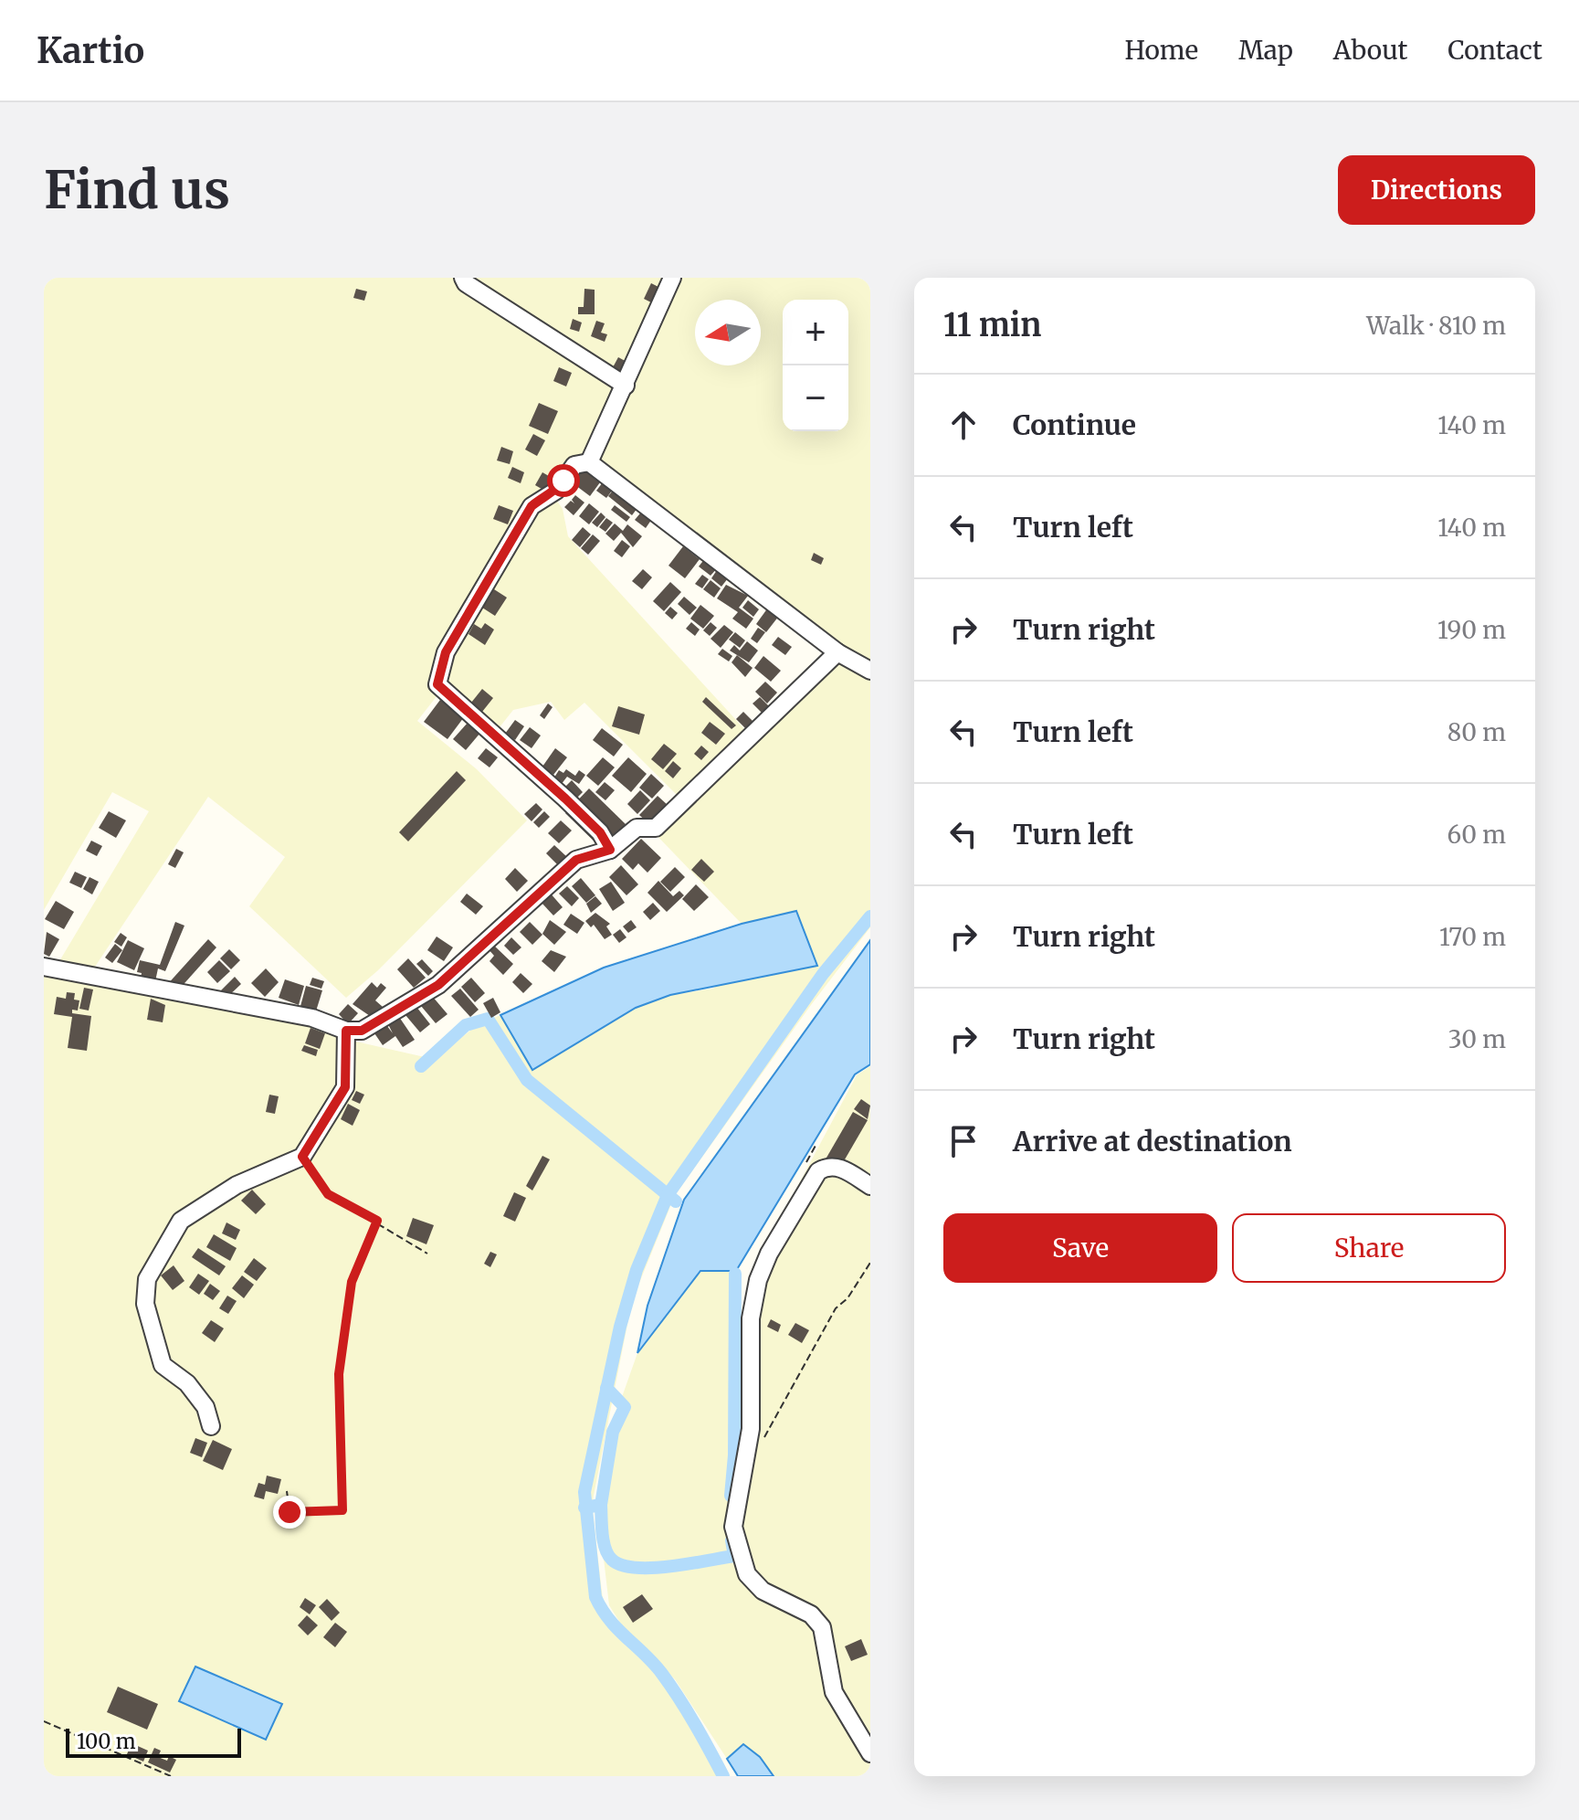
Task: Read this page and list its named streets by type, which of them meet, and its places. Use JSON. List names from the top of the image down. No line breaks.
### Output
{"scale_bar":"100 m","north":"left","page":{"header":"Kartio","nav":["Home","Map","About","Contact"],"buttons":["Directions",["Save","Share"]],"title":"Find us","heading":["11 min","Walk · 810 m"],"map_buttons":["+","−"],"list":[["Continue","140 m"],["Turn left","140 m"],["Turn right","190 m"],["Turn left","80 m"],["Turn left","60 m"],["Turn right","170 m"],["Turn right","30 m"],"Arrive at destination"],"scale":"100 m"}}
